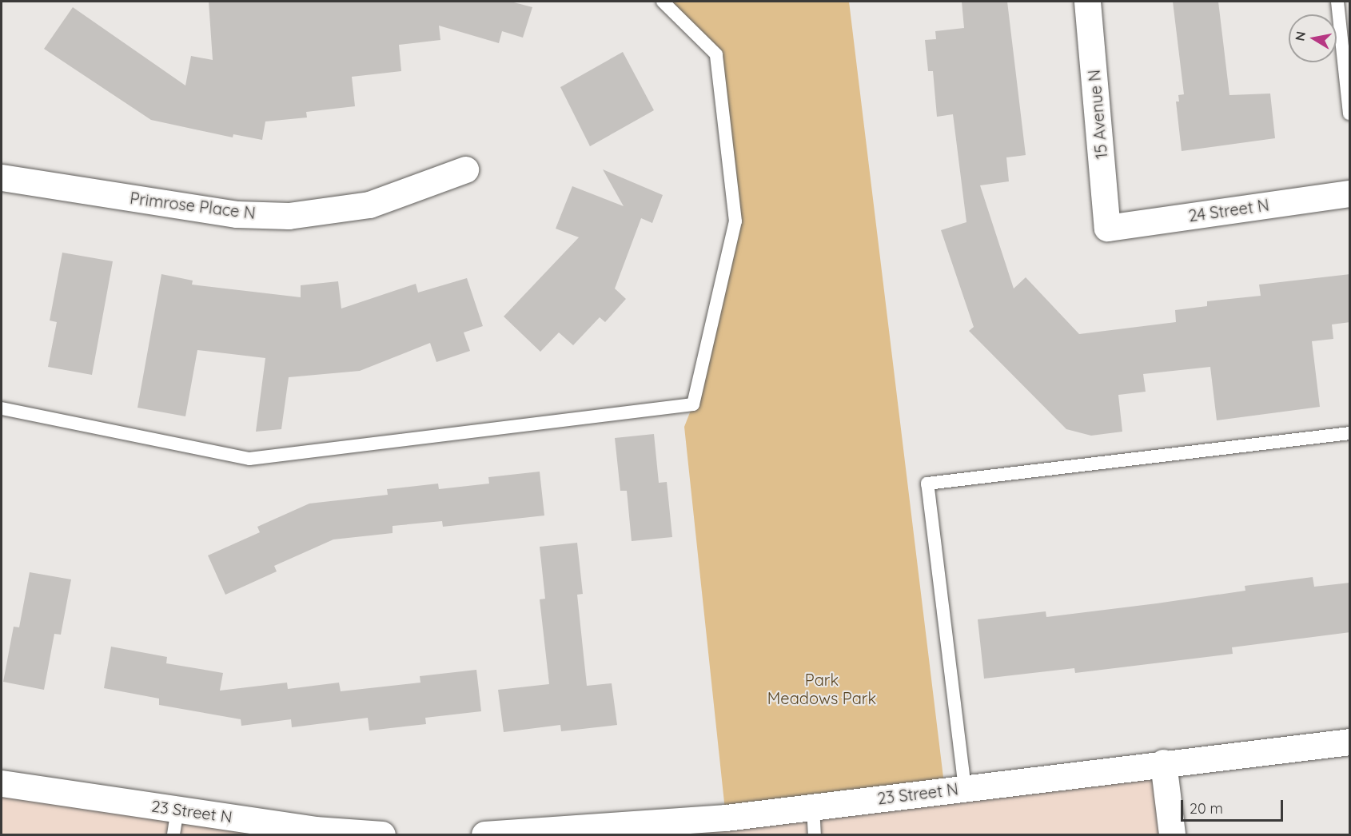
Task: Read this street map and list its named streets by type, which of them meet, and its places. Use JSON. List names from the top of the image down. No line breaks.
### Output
{"streets":{"street":["15 Avenue N","Primrose Place N","24 Street N","23 Street N"]},"crossings":[["15 Avenue N","24 Street N"]],"parks":["Park Meadows Park"],"scale_bar":"20 m","north":"left"}
